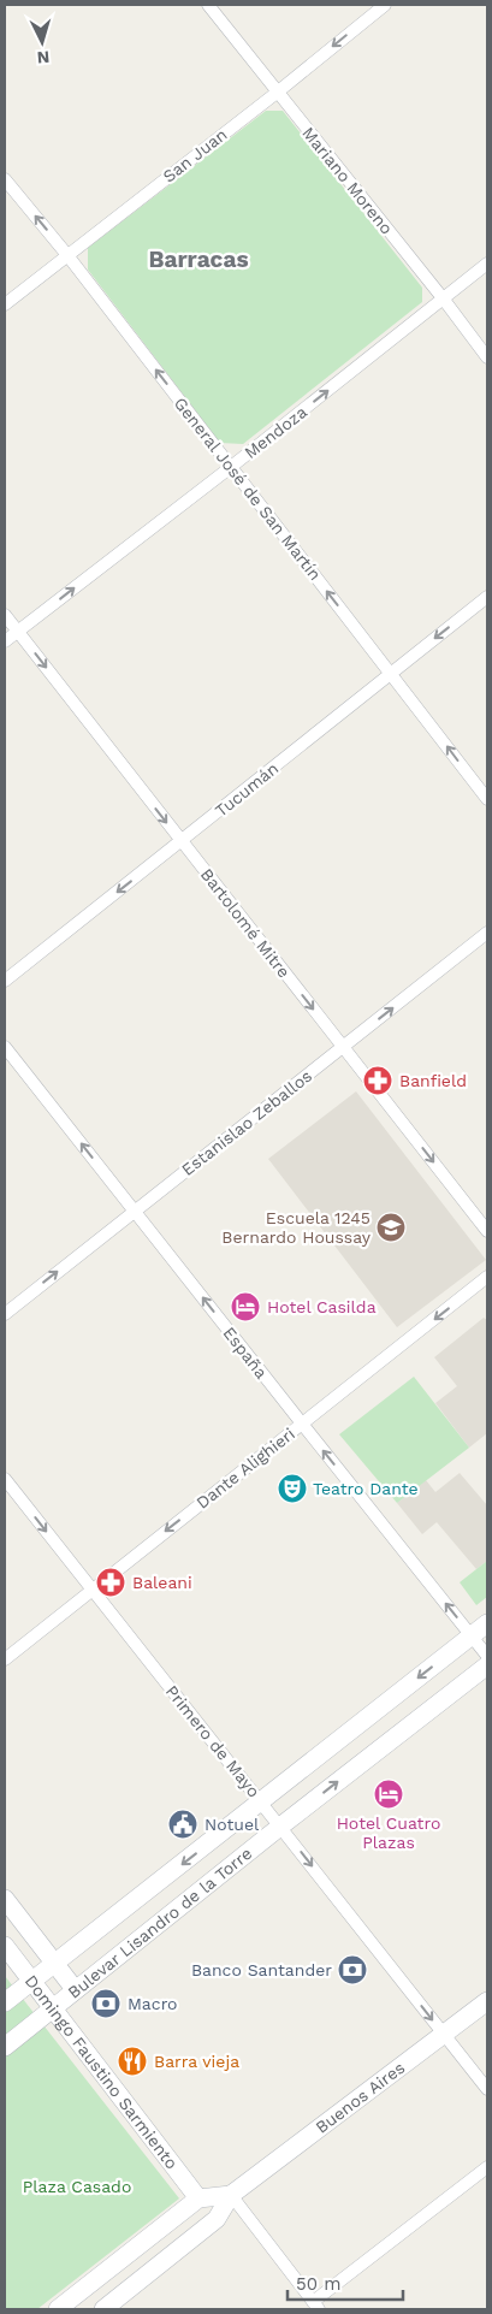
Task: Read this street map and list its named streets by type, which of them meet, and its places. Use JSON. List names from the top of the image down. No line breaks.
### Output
{"streets":{"main road":["Bulevar Lisandro de la Torre","Domingo Faustino Sarmiento","Buenos Aires"],"street":["San Juan","Mariano Moreno","Mendoza","General José de San Martín","Tucumán","Bartolomé Mitre","Estanislao Zeballos","España","Dante Alighieri","Primero de Mayo"]},"crossings":[["San Juan","Mariano Moreno"],["San Juan","General José de San Martín"],["Mariano Moreno","Mendoza"],["Mendoza","General José de San Martín"],["Mendoza","Bartolomé Mitre"],["General José de San Martín","Tucumán"],["Tucumán","Bartolomé Mitre"],["Bartolomé Mitre","Estanislao Zeballos"],["Estanislao Zeballos","España"],["España","Dante Alighieri"],["España","Bulevar Lisandro de la Torre"],["Dante Alighieri","Primero de Mayo"],["Primero de Mayo","Bulevar Lisandro de la Torre"],["Primero de Mayo","Buenos Aires"],["Bulevar Lisandro de la Torre","Domingo Faustino Sarmiento"]],"one_way":["Mendoza","General José de San Martín","Tucumán","Bartolomé Mitre","Estanislao Zeballos","España","Dante Alighieri","Primero de Mayo"],"districts":["Barracas"],"parks":["Plaza Casado"],"places":{"pharmacy":["Banfield","Baleani"],"school or university":["Escuela 1245 Bernardo Houssay"],"hotel":["Hotel Casilda","Hotel Cuatro Plazas"],"theatre":["Teatro Dante"],"public building":["Notuel"],"bank":["Banco Santander","Macro"],"restaurant":["Barra vieja"]},"scale_bar":"50 m","north":"bottom"}
